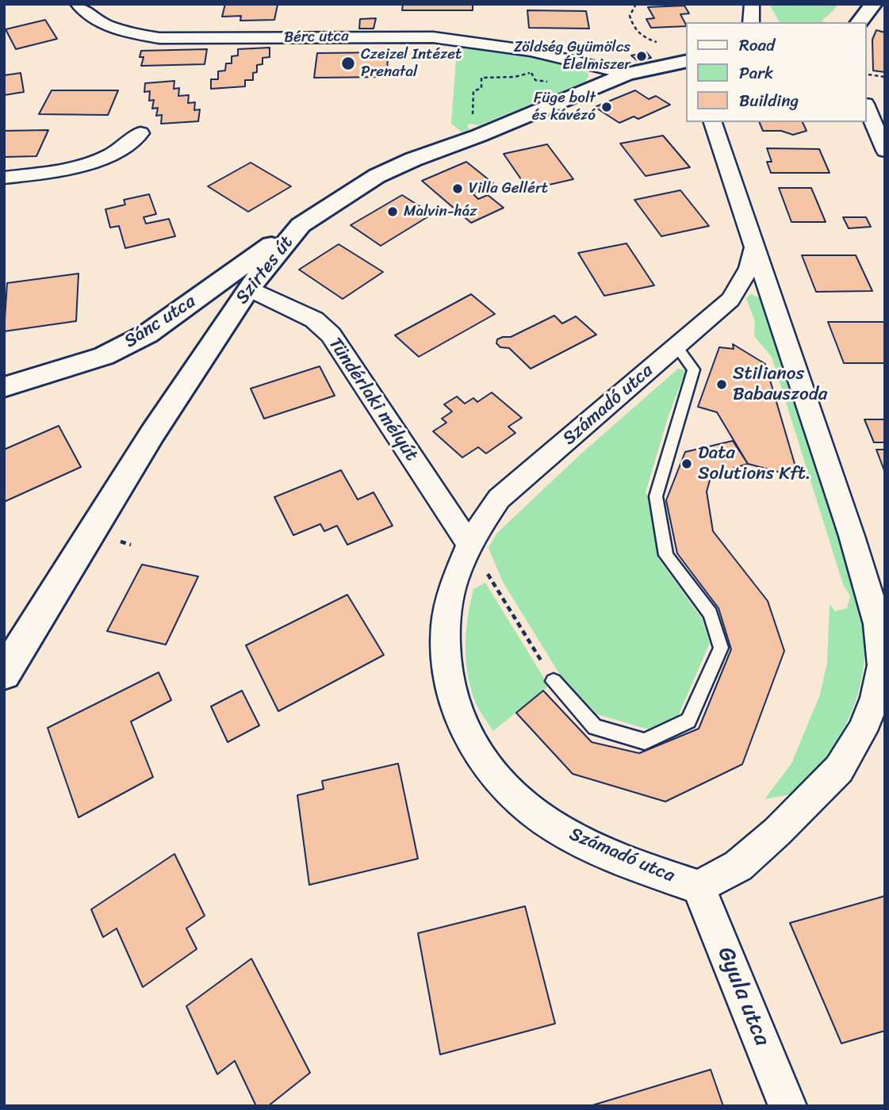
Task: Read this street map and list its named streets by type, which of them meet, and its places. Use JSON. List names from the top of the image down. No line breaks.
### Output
{"streets":{"street":["Bérc utca","Szirtes út","Sánc utca","Tündérlaki mélyút","Számadó utca","Gyula utca"]},"crossings":[["Bérc utca","Szirtes út"],["Szirtes út","Sánc utca"],["Szirtes út","Tündérlaki mélyút"],["Tündérlaki mélyút","Számadó utca"],["Számadó utca","Gyula utca"]],"places":["Zöldség Gyümölcs Élelmiszer","Czeizel Intézet Prenatal","Füge bolt és kávézó","Villa Gellért","Malvin-ház","Stilianos Babauszoda","Data Solutions Kft."],"legend":["Road","Park","Building"]}
